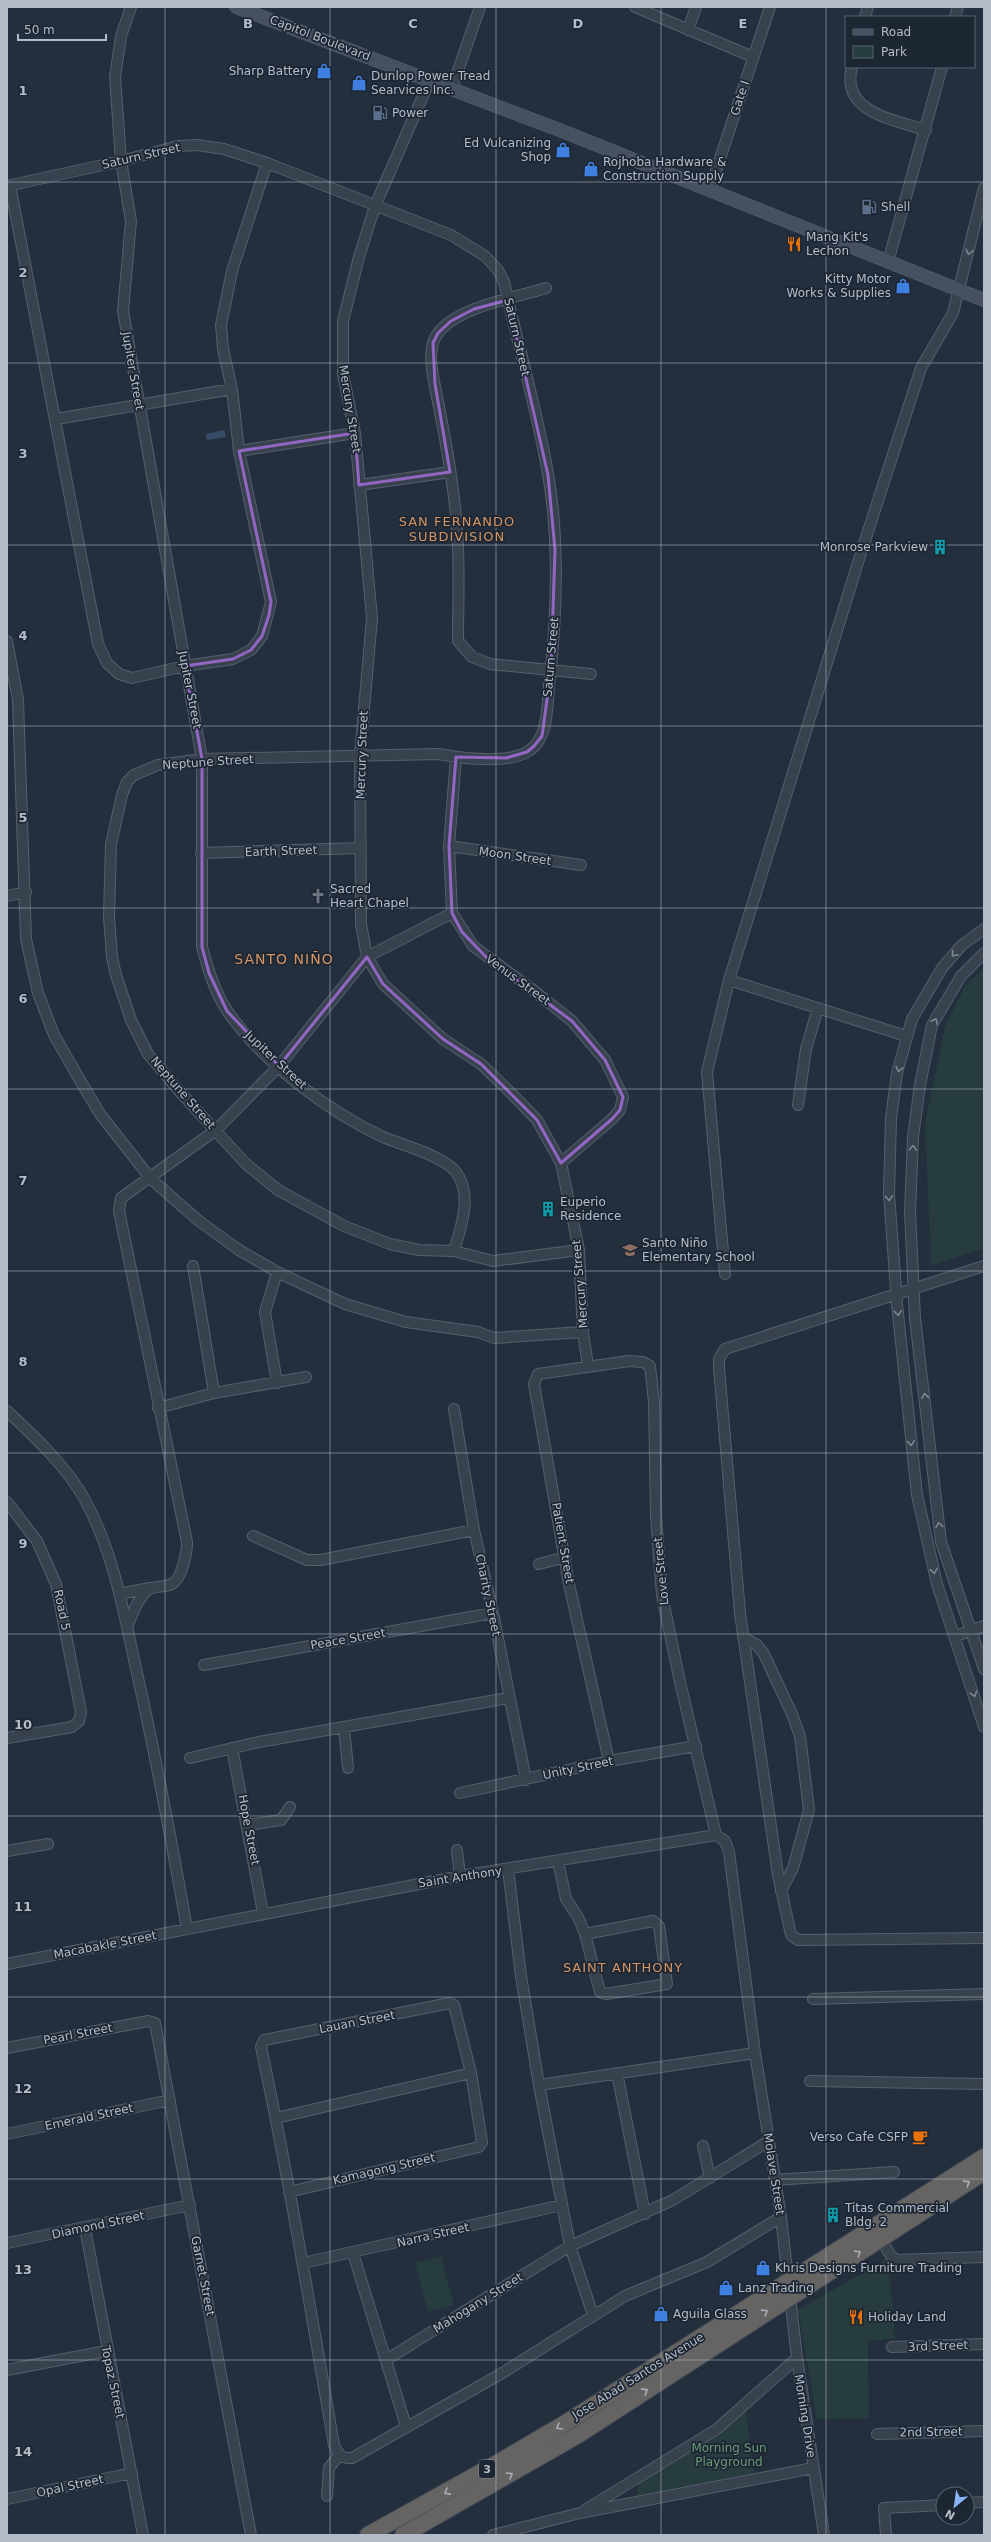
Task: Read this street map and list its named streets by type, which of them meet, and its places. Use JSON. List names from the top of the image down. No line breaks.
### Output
{"streets":{"highway":["Jose Abad Santos Avenue","3"],"main road":["Capitol Boulevard"],"street":["Gate I","Saturn Street","Jupiter Street","Mercury Street","Neptune Street","Earth Street","Moon Street","Venus Street","Patient Street","Love Street","Charity Street","Road 5","Peace Street","Unity Street","Hope Street","Saint Anthony","Macabakle Street","Lauan Street","Pearl Street","Emerald Street","Kamagong Street","Molave Street","Diamond Street","Narra Street","Garnet Street","Mahogany Street","3rd Street","Topaz Street","Morning Drive","2nd Street","Opal Street"]},"crossings":[["Capitol Boulevard","Gate I"],["Capitol Boulevard","Mercury Street"],["Saturn Street","Jupiter Street"],["Saturn Street","Mercury Street"],["Saturn Street","Neptune Street"],["Saturn Street","Venus Street"],["Jupiter Street","Neptune Street"],["Jupiter Street","Earth Street"],["Mercury Street","Neptune Street"],["Mercury Street","Earth Street"],["Mercury Street","Venus Street"],["Mercury Street","Patient Street"],["Mercury Street","Love Street"],["Moon Street","Venus Street"],["Patient Street","Love Street"],["Patient Street","Unity Street"],["Love Street","Unity Street"],["Love Street","Saint Anthony"],["Love Street","Molave Street"],["Charity Street","Peace Street"],["Charity Street","Unity Street"],["Hope Street","Saint Anthony"],["Saint Anthony","Macabakle Street"],["Saint Anthony","Molave Street"],["Lauan Street","Kamagong Street"],["Pearl Street","Garnet Street"],["Emerald Street","Garnet Street"],["Molave Street","Mahogany Street"],["Molave Street","Jose Abad Santos Avenue"],["Molave Street","Morning Drive"],["Diamond Street","Garnet Street"],["Diamond Street","Topaz Street"],["Jose Abad Santos Avenue","Morning Drive"],["Topaz Street","Opal Street"]],"districts":["SAN FERNANDO SUBDIVISION","SANTO NIÑO","SAINT ANTHONY"],"parks":["Morning Sun Playground"],"places":{"shop":["Sharp Battery","Dunlop Power Tread Searvices Inc.","Ed Vulcanizing Shop","Rojhoba Hardware & Construction Supply","Kitty Motor Works & Supplies","Khris Designs Furniture Trading","Lanz Trading","Aguila Glass"],"fuel station":["Power","Shell"],"restaurant":["Mang Kit's Lechon","Holiday Land"],"building":["Monrose Parkview","Euperio Residence","Titas Commercial Bldg. 2"],"church":["Sacred Heart Chapel"],"school or university":["Santo Niño Elementary School"],"cafe":["Verso Cafe CSFP"]},"legend":["Road","Park"],"scale_bar":"50 m","north":"bottom left","grid":{"columns":["B","C","D","E"],"rows":["1","2","3","4","5","6","7","8","9","10","11","12","13","14"]}}
